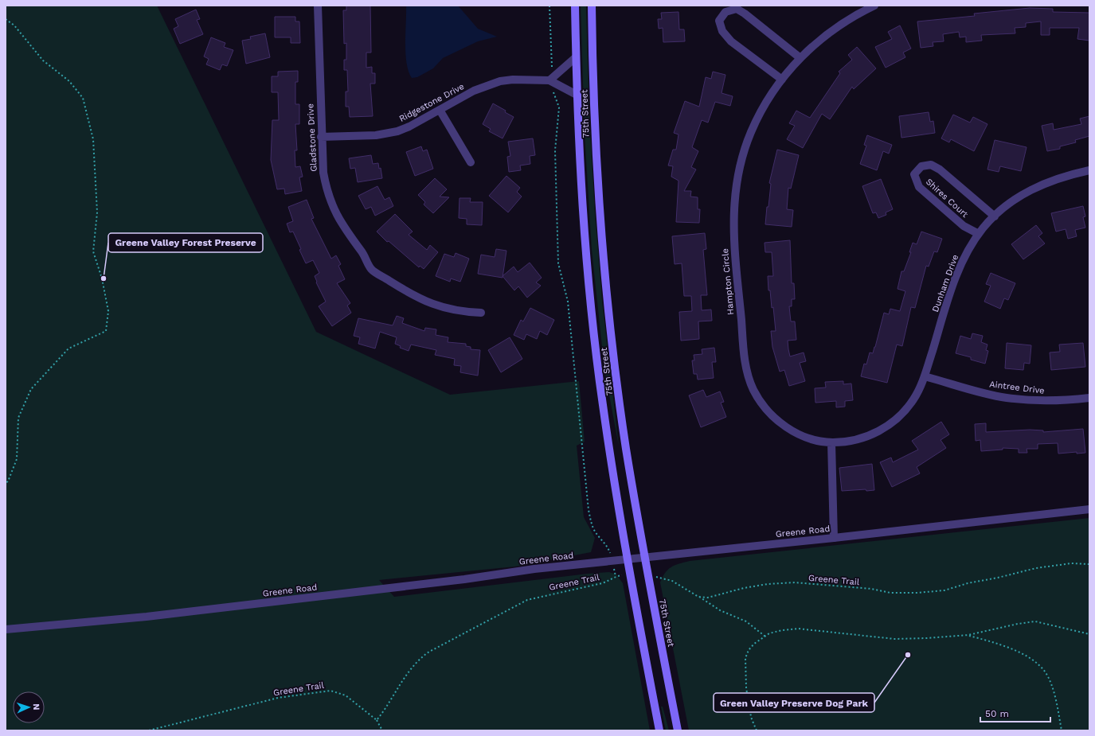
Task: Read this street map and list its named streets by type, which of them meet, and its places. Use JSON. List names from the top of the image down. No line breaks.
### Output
{"streets":{"main road":["75th Street"],"street":["Ridgestone Drive","Gladstone Drive","Shires Court","Hampton Circle","Dunham Drive","Aintree Drive","Greene Road"],"path":["Greene Trail"]},"crossings":[["Ridgestone Drive","75th Street"],["Ridgestone Drive","Gladstone Drive"],["75th Street","Greene Road"],["75th Street","Greene Trail"],["Shires Court","Dunham Drive"],["Hampton Circle","Dunham Drive"],["Hampton Circle","Aintree Drive"],["Dunham Drive","Aintree Drive"]],"places":["Greene Valley Forest Preserve","Green Valley Preserve Dog Park"],"scale_bar":"50 m","north":"right"}
